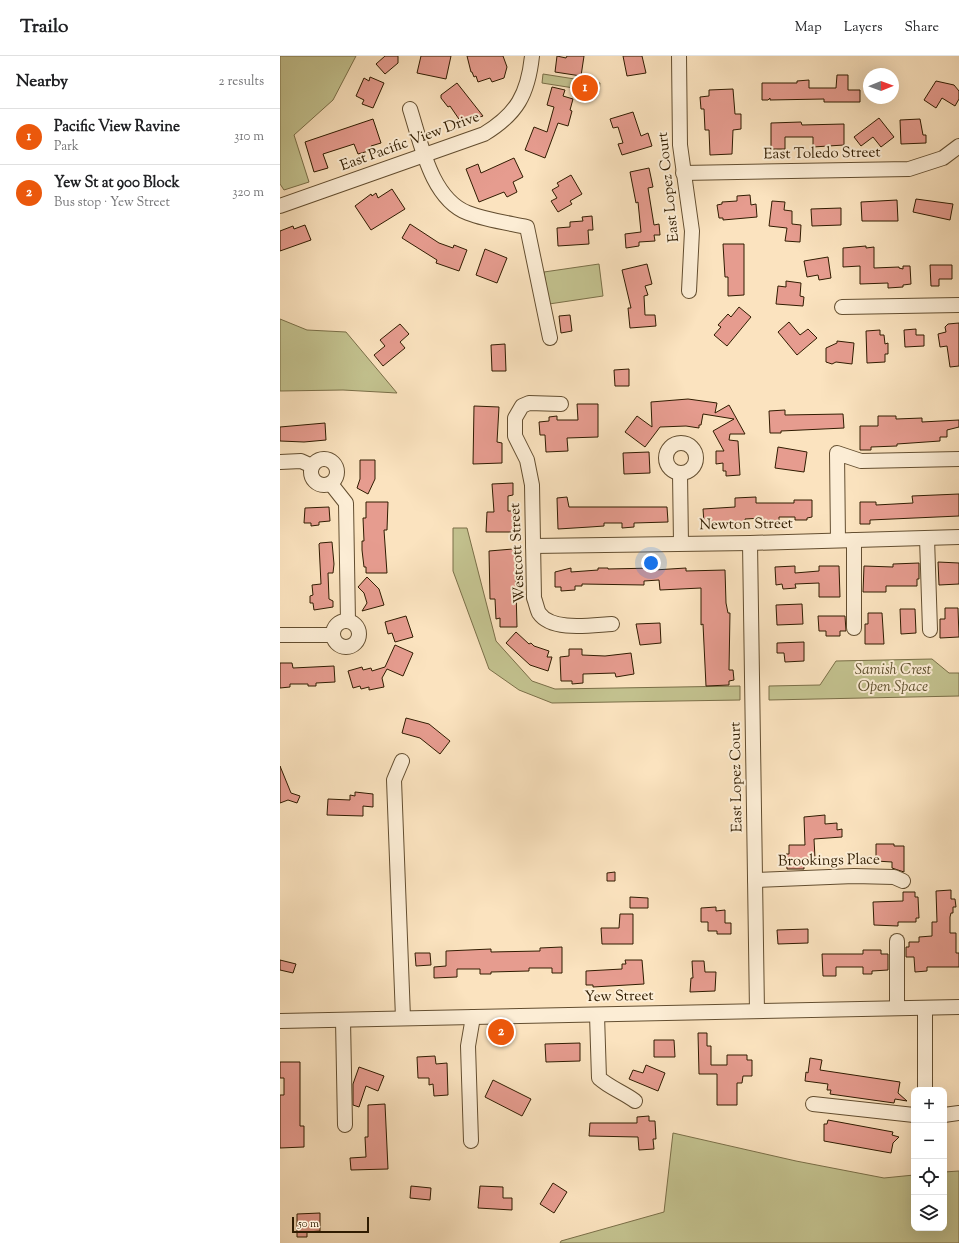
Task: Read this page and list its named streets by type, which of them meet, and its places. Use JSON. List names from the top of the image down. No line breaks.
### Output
{"streets":{"street":["East Pacific View Drive","East Toledo Street","East Lopez Court","Newton Street","Westcott Street","Brookings Place","Yew Street"]},"crossings":[["East Toledo Street","East Lopez Court"],["East Lopez Court","Newton Street"],["East Lopez Court","Brookings Place"],["East Lopez Court","Yew Street"],["Newton Street","Westcott Street"]],"parks":["Samish Crest Open Space"],"scale_bar":"50 m","north":"right","page":{"header":"Trailo","nav":["Map","Layers","Share"],"heading":["Nearby","2 results"],"pins":["1","2"],"list":[{"mark":"1","name":"Pacific View Ravine","note":"Park","value":"310 m"},{"mark":"2","name":"Yew St at 900 Block","note":"Bus stop · Yew Street","value":"320 m"}],"map_buttons":["+","−"],"scale":"50 m"}}
